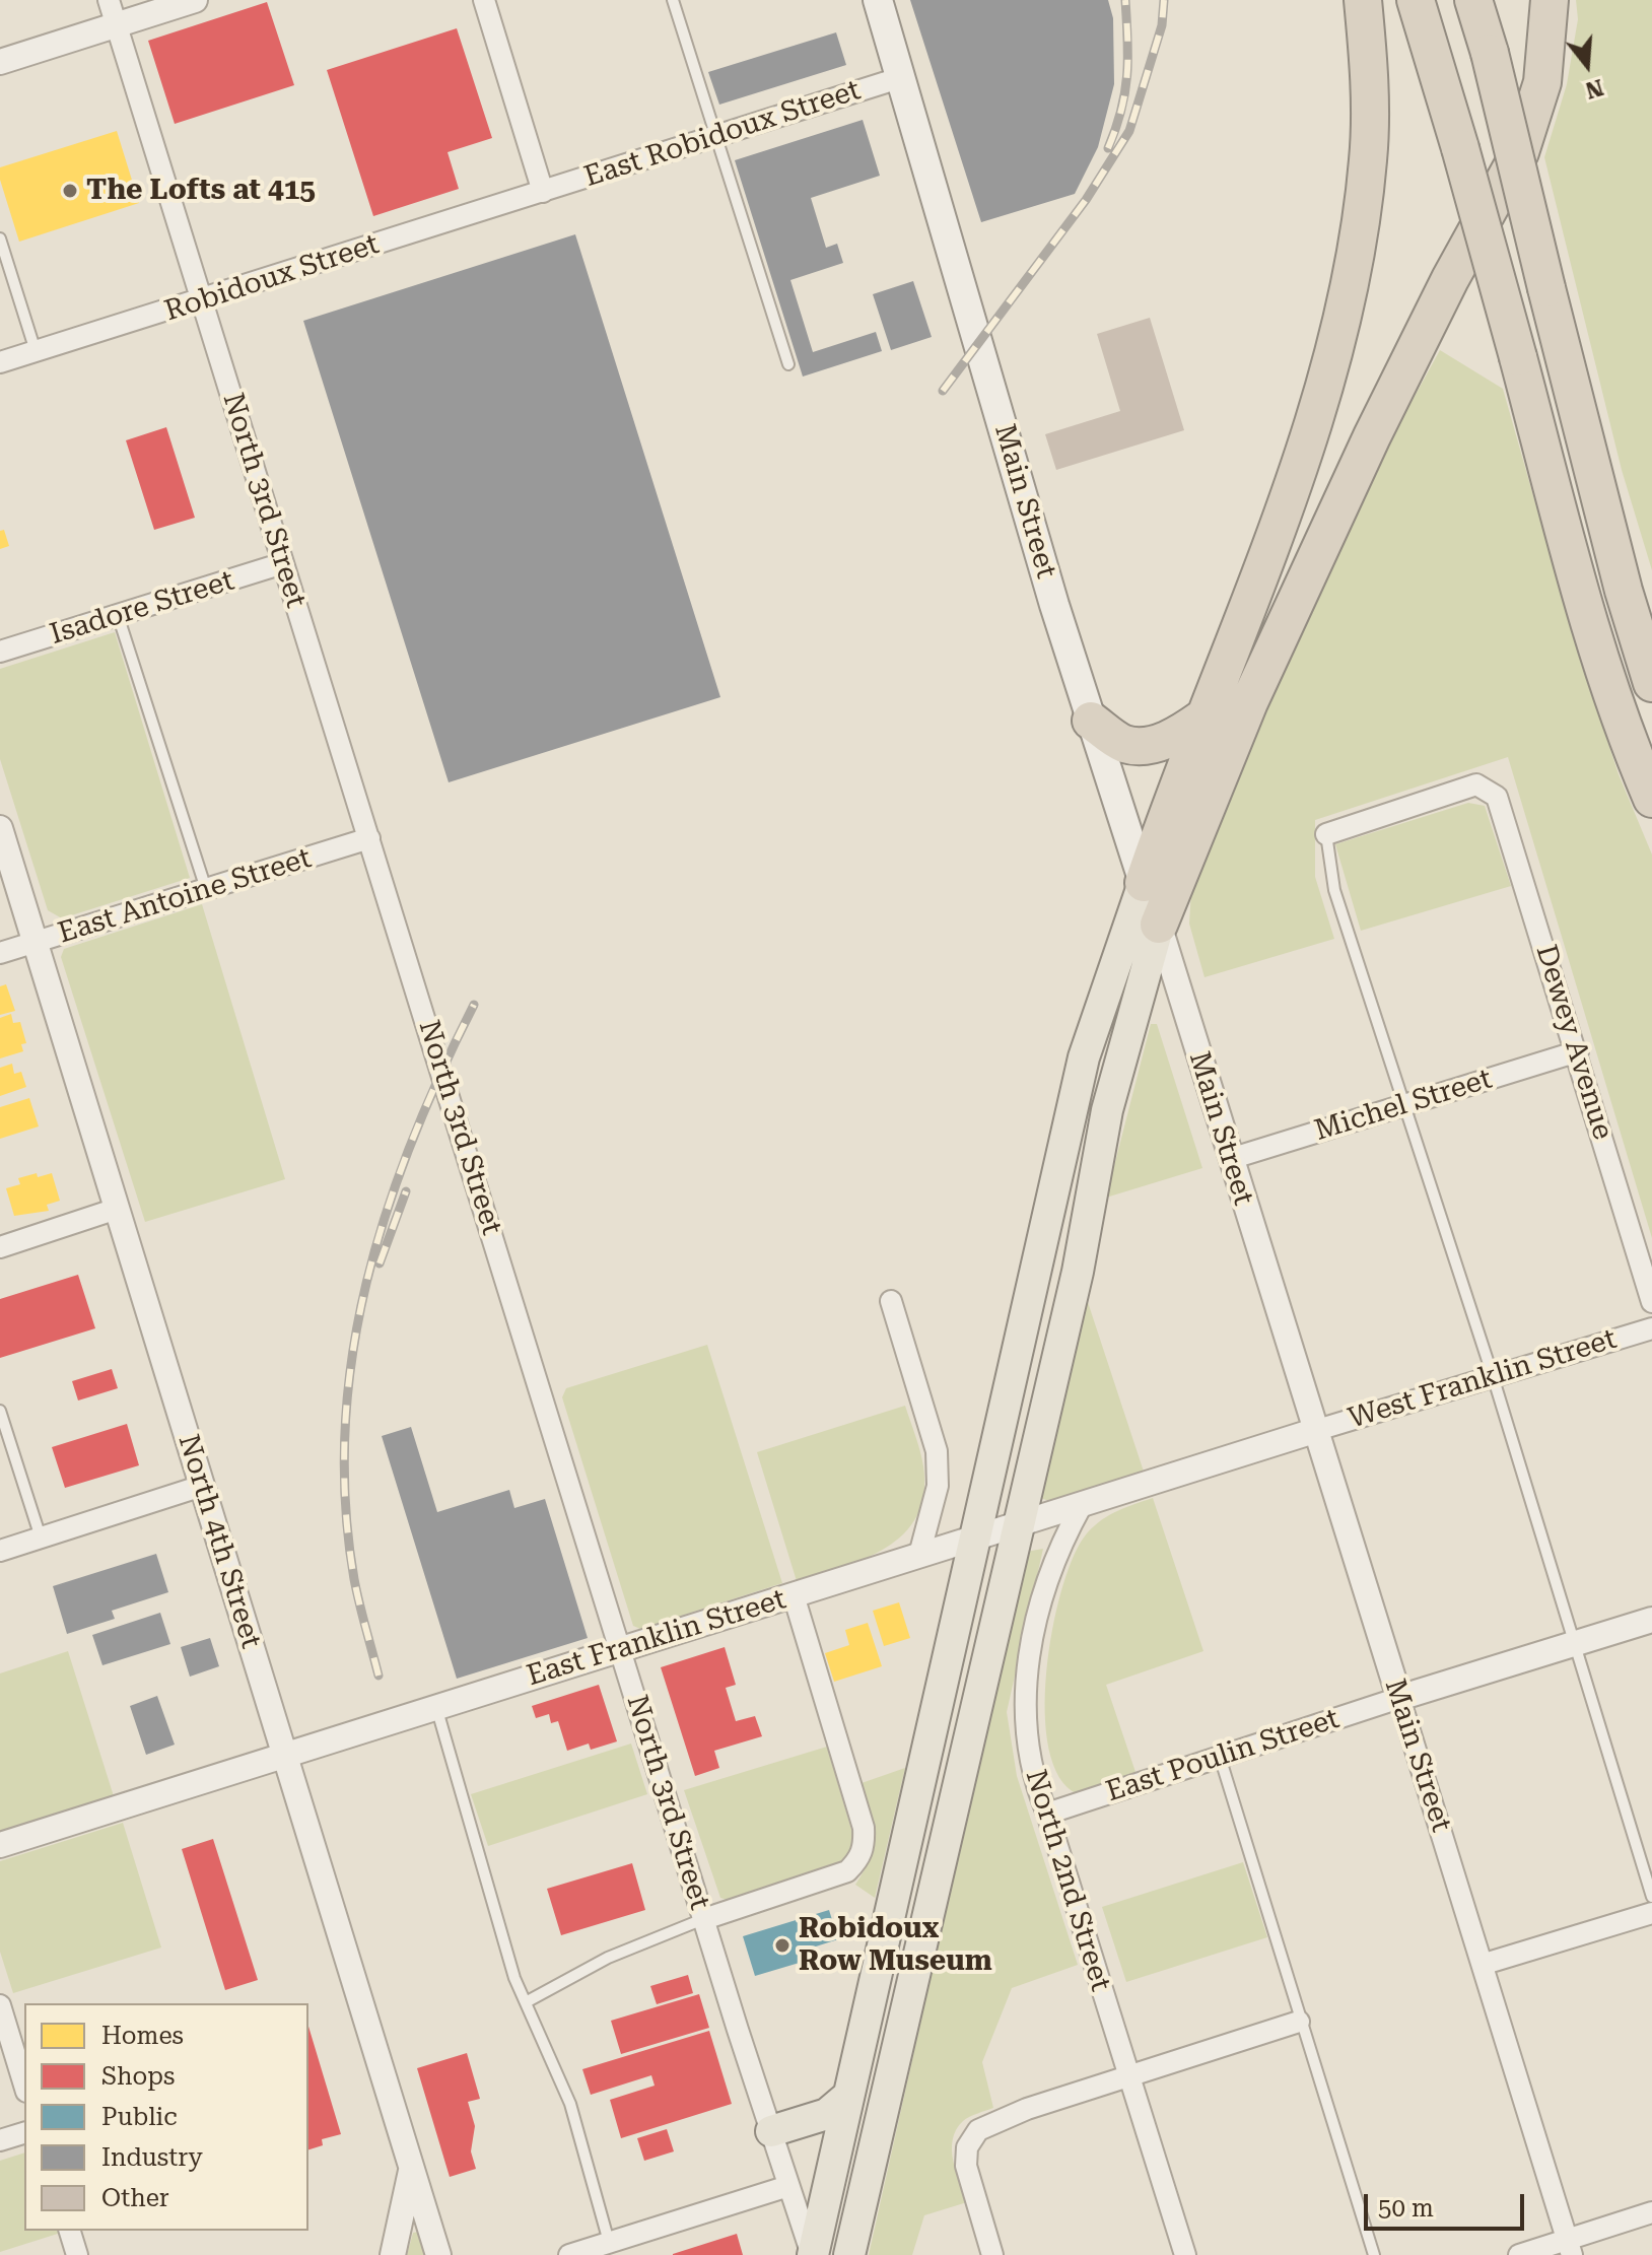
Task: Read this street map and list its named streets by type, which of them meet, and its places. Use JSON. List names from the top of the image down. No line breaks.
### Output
{"streets":{"main road":["Main Street"],"street":["East Robidoux Street","Robidoux Street","North 3rd Street","Isadore Street","East Antoine Street","Dewey Avenue","Michel Street","West Franklin Street","North 4th Street","East Franklin Street","East Poulin Street","North 2nd Street"]},"crossings":[["East Robidoux Street","Robidoux Street"],["East Robidoux Street","Main Street"],["Robidoux Street","North 3rd Street"],["North 3rd Street","Isadore Street"],["North 3rd Street","East Antoine Street"],["North 3rd Street","East Franklin Street"],["Main Street","Michel Street"],["Main Street","West Franklin Street"],["Main Street","East Franklin Street"],["Main Street","East Poulin Street"],["East Antoine Street","North 4th Street"],["Dewey Avenue","Michel Street"],["West Franklin Street","East Franklin Street"],["North 4th Street","East Franklin Street"],["East Franklin Street","North 2nd Street"],["East Poulin Street","North 2nd Street"]],"places":["The Lofts at 415","Robidoux Row Museum"],"legend":["Homes","Shops","Public","Industry","Other"],"scale_bar":"50 m","north":"bottom"}
